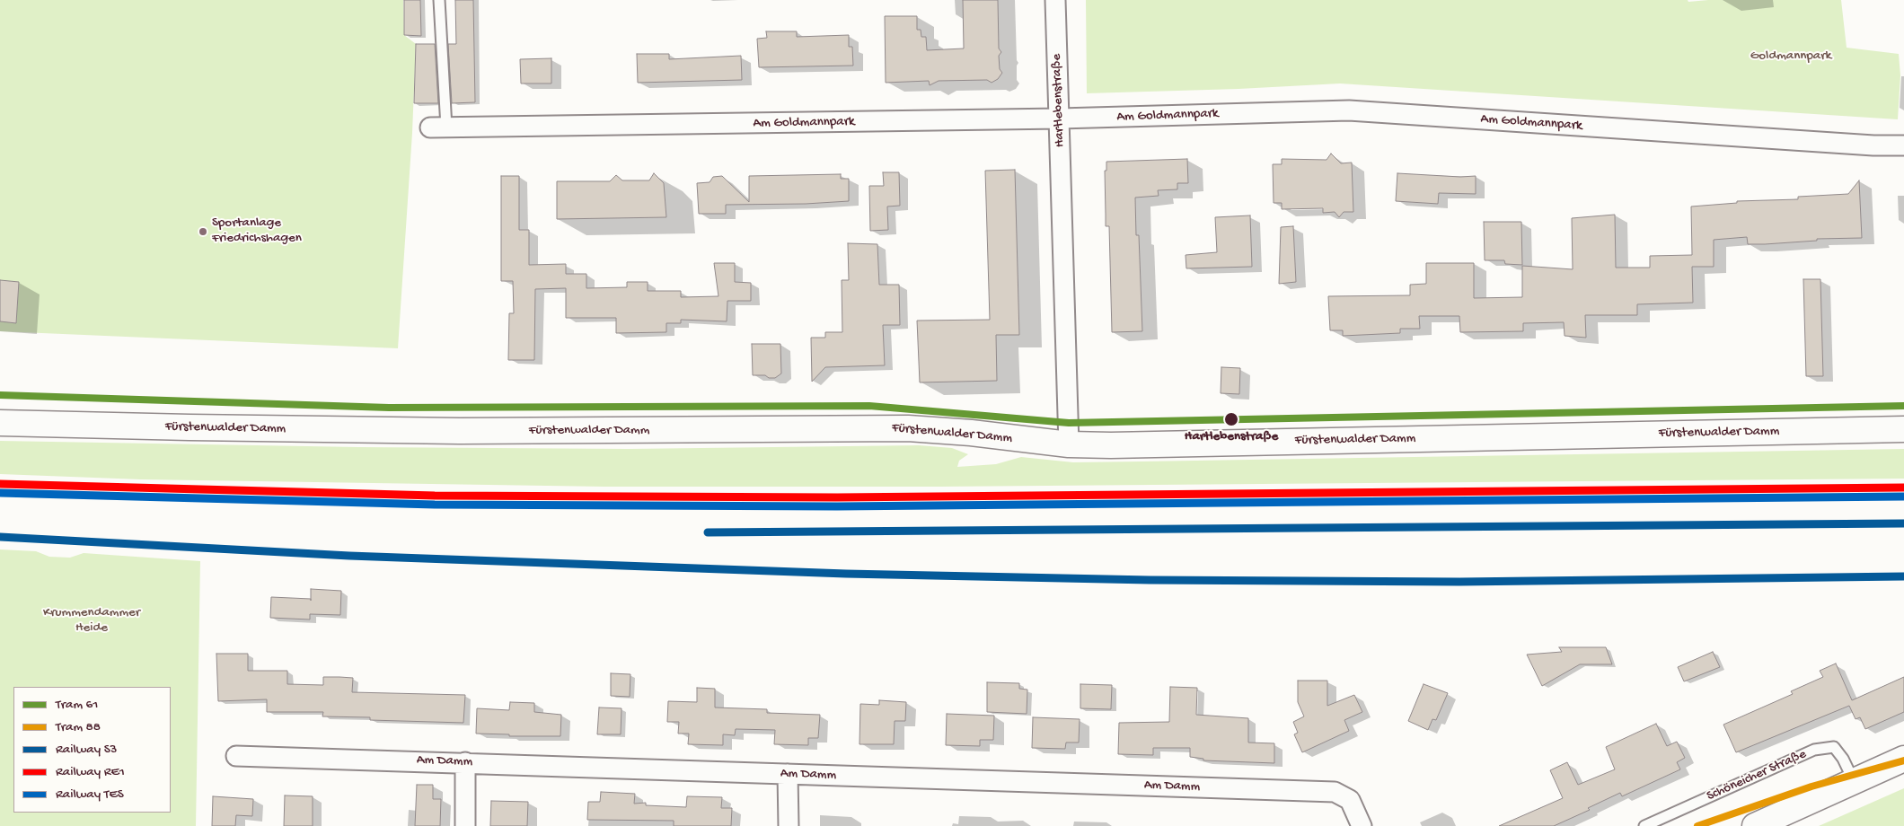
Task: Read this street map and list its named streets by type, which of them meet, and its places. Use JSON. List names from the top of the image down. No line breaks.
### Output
{"streets":{"main road":["Fürstenwalder Damm"],"street":["Hartlebenstraße","Am Goldmannpark","Am Damm"],"lane":["Schöneicher Straße"]},"crossings":[["Hartlebenstraße","Am Goldmannpark"],["Hartlebenstraße","Fürstenwalder Damm"]],"parks":["Goldmannpark","Krummendammer Heide"],"places":["Sportanlage Friedrichshagen","Hartlebenstraße"],"lines":["tram line 61","rail line RE1","rail line TES","rail line S3","tram line 88"],"legend":["Tram 61","Tram 88","Railway S3","Railway RE1","Railway TES"]}
